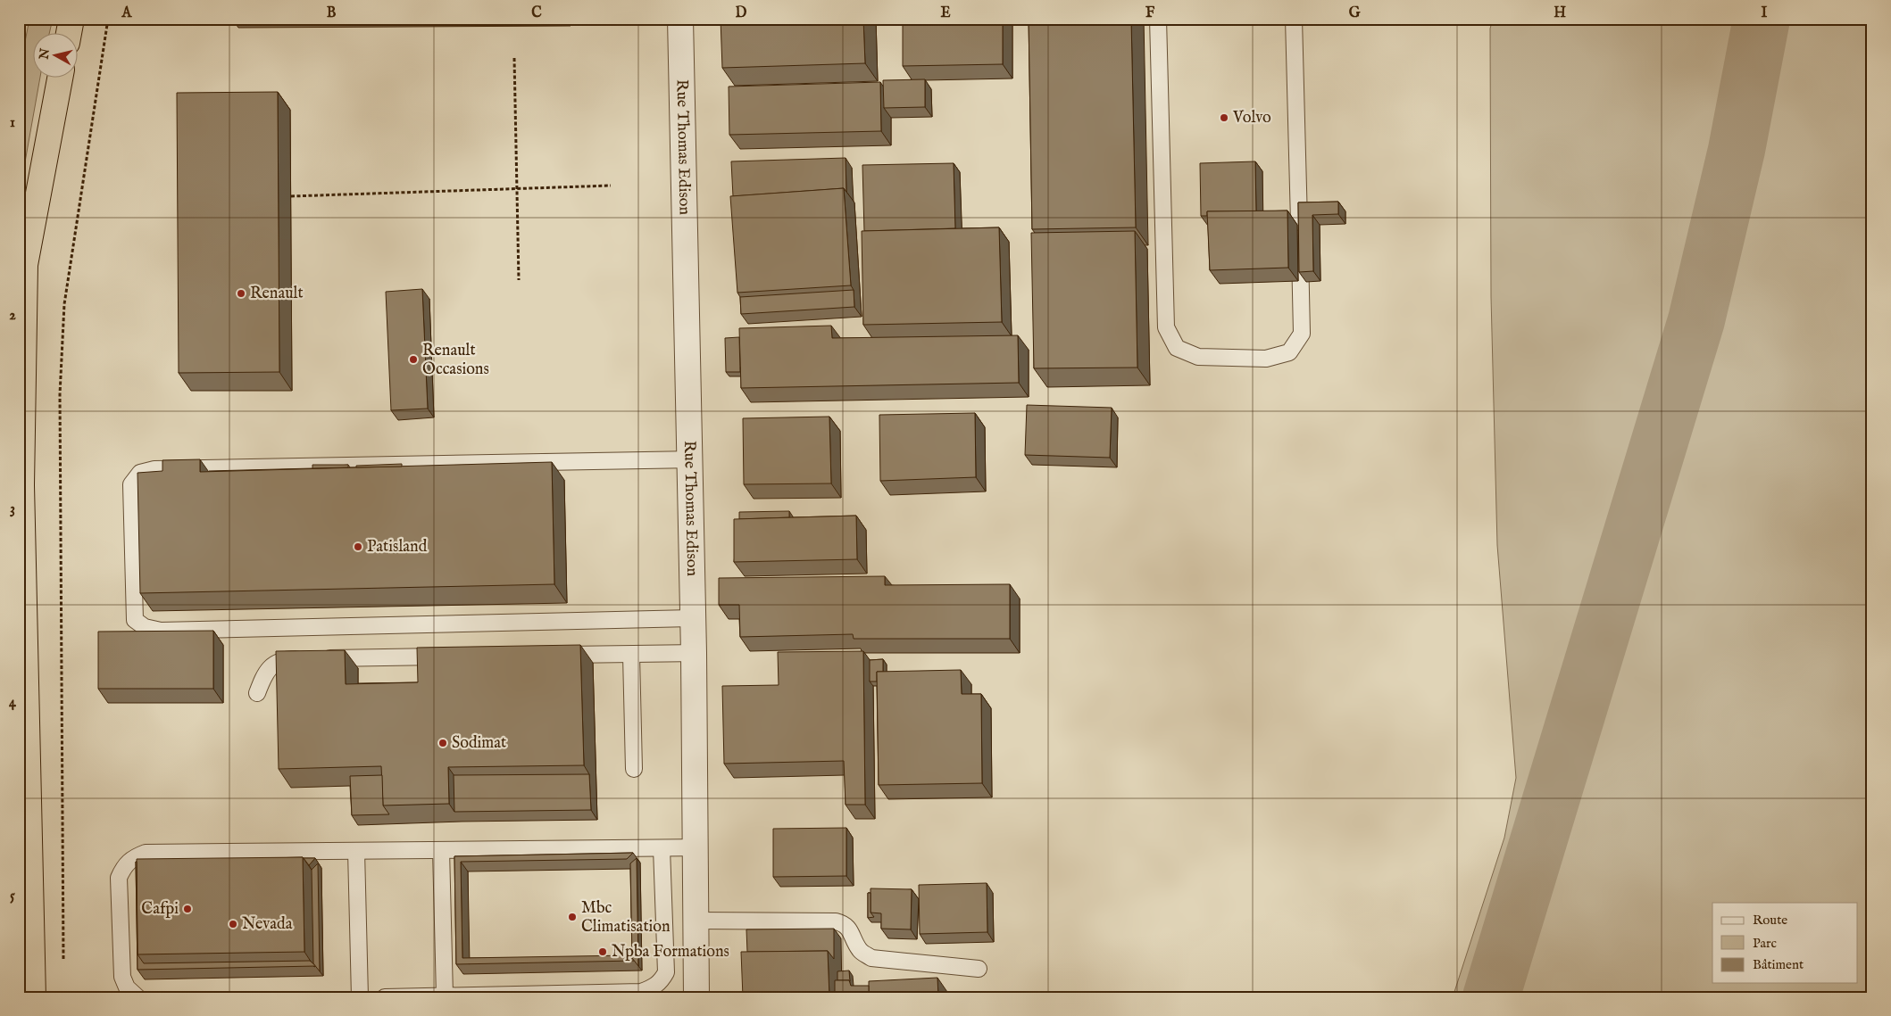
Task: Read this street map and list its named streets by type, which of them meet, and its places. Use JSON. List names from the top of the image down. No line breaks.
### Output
{"streets":{"street":["Rue Thomas Edison"]},"places":["Volvo","Renault","Renault Occasions","Patisland","Sodimat","Cafpi","Mbc Climatisation","Nevada","Npba Formations"],"legend":["Route","Parc","Bâtiment"],"north":"left","grid":{"columns":["A","B","C","D","E","F","G","H","I"],"rows":["1","2","3","4","5"]}}
